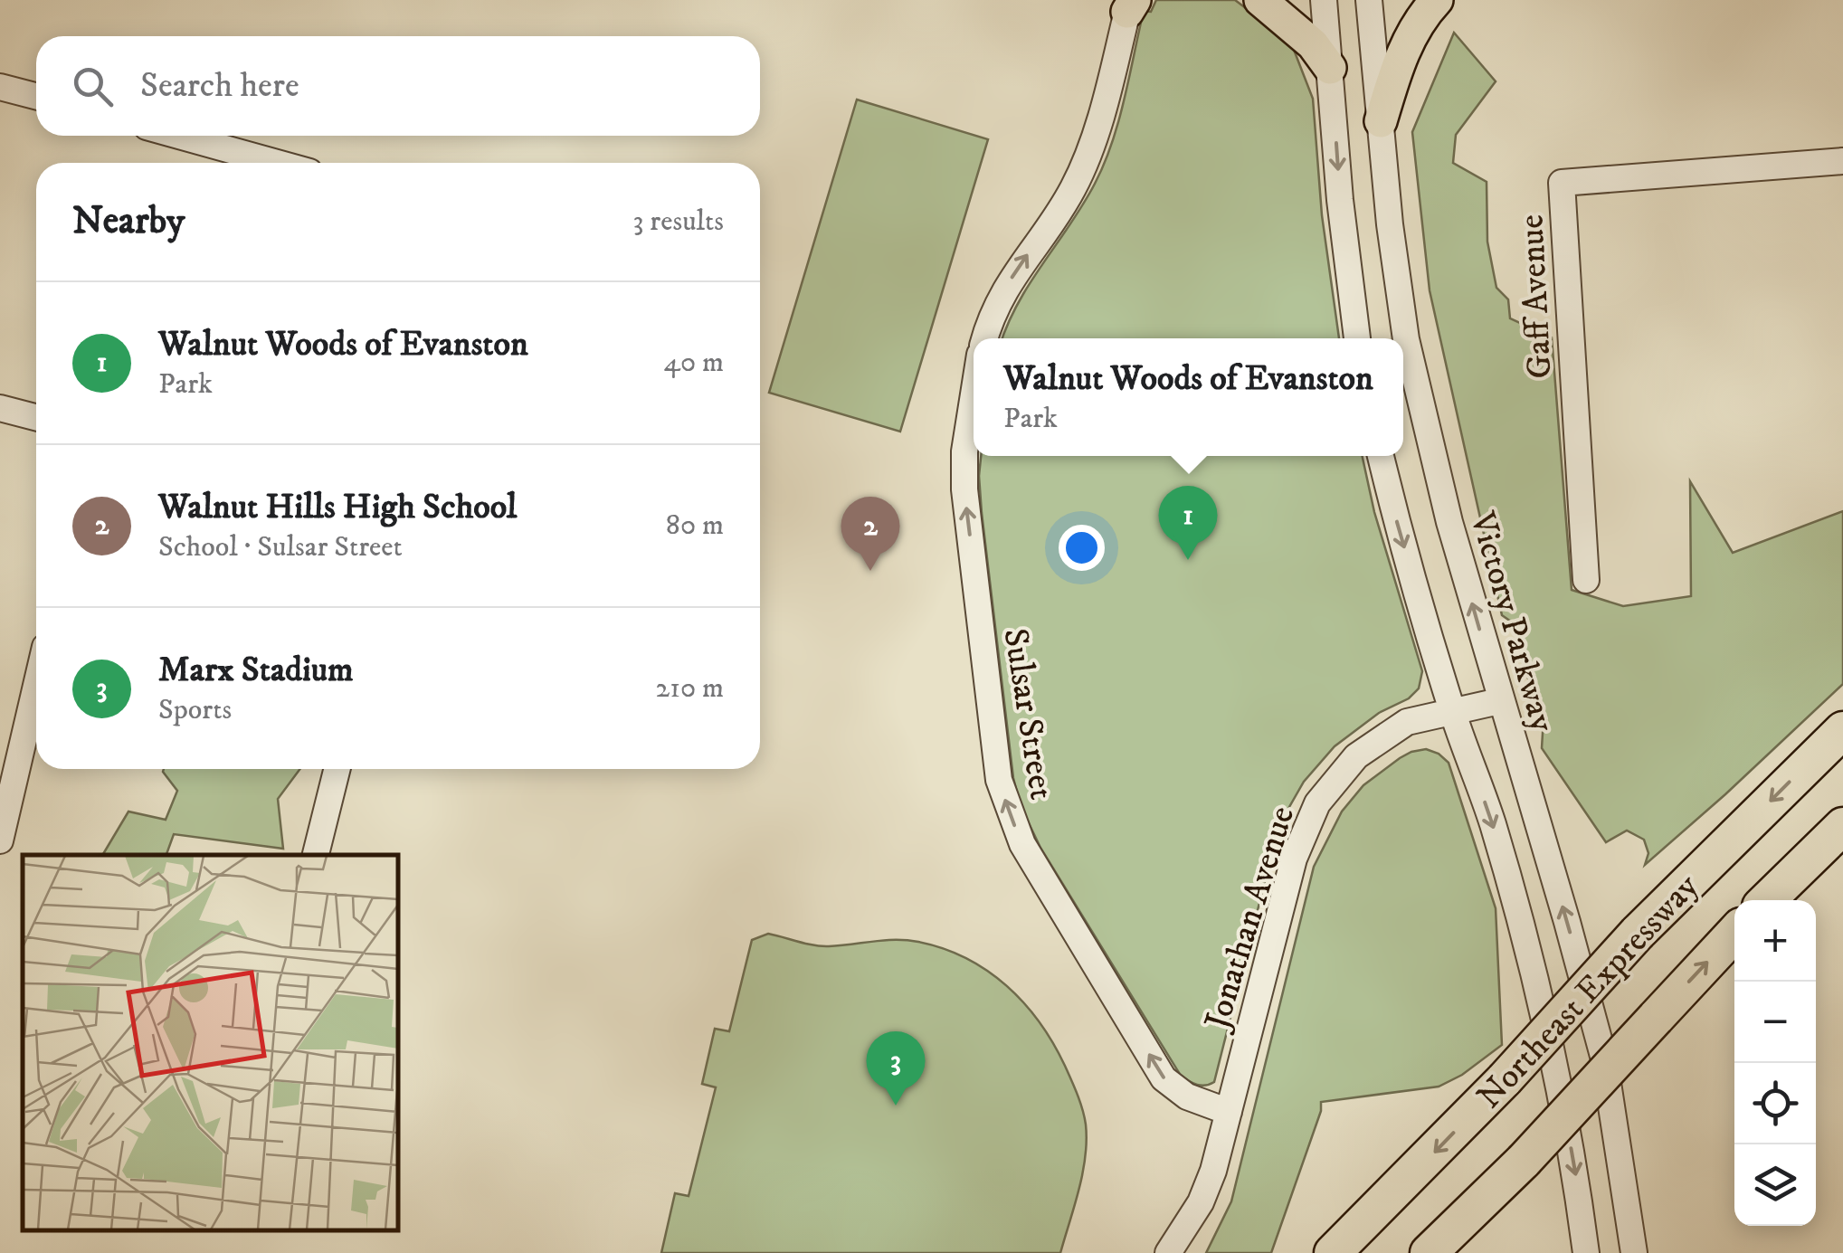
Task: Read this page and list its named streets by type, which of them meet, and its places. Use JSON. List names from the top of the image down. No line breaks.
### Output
{"streets":{"highway":["Northeast Expressway"],"street":["Gaff Avenue","Victory Parkway","Sulsar Street","Jonathan Avenue"]},"crossings":[["Victory Parkway","Jonathan Avenue"],["Sulsar Street","Jonathan Avenue"]],"one_way":["Sulsar Street"],"page":{"search":"Search here","heading":["Nearby","3 results"],"list":[{"mark":"1","name":"Walnut Woods of Evanston","note":"Park","value":"40 m"},{"mark":"2","name":"Walnut Hills High School","note":"School · Sulsar Street","value":"80 m"},{"mark":"3","name":"Marx Stadium","note":"Sports","value":"210 m"}],"popup":["Walnut Woods of Evanston","Park"],"pins":["1","2","3"],"map_buttons":["+","−"]}}
